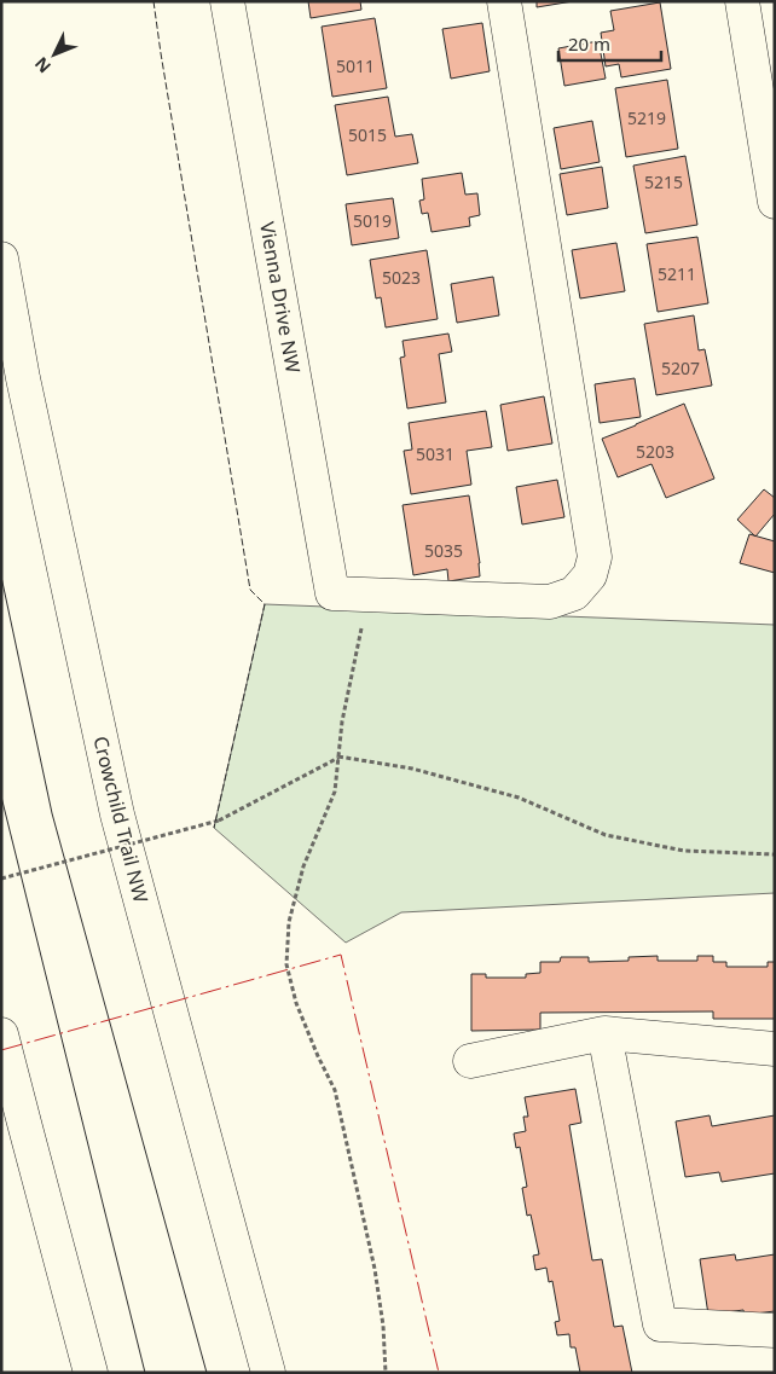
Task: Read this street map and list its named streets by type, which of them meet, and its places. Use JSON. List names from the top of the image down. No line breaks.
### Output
{"streets":{"main road":["Vienna Drive NW","Crowchild Trail NW"]},"house_numbers":["5011","5219","5015","5215","5019","5211","5023","5207","5203","5031","5035"],"scale_bar":"20 m","north":"bottom left"}
